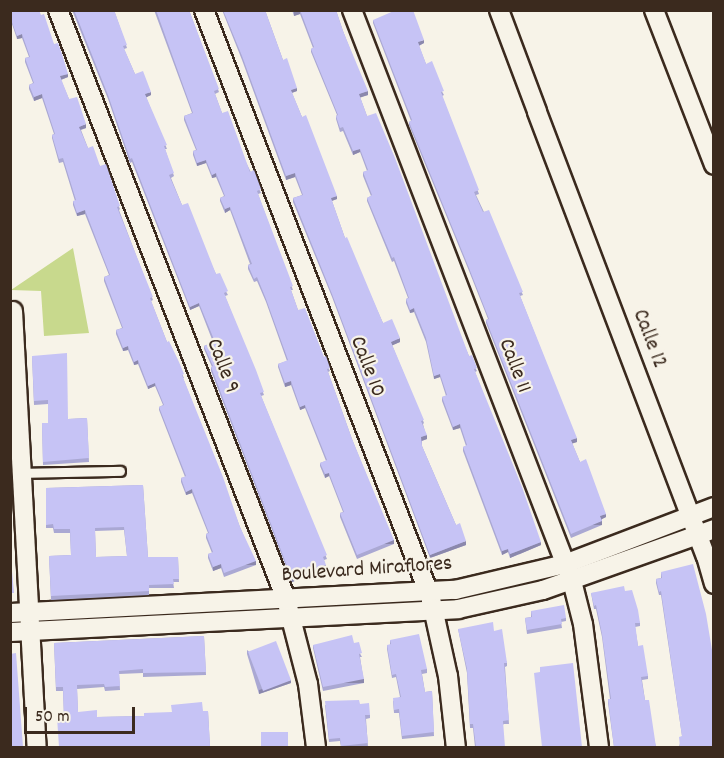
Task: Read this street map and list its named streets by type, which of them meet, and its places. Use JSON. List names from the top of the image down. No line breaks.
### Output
{"streets":{"street":["Calle 12","Calle 9","Calle 11","Calle 10","Boulevard Miraflores"]},"crossings":[["Calle 12","Boulevard Miraflores"],["Calle 9","Boulevard Miraflores"],["Calle 11","Boulevard Miraflores"],["Calle 10","Boulevard Miraflores"]],"scale_bar":"50 m"}
